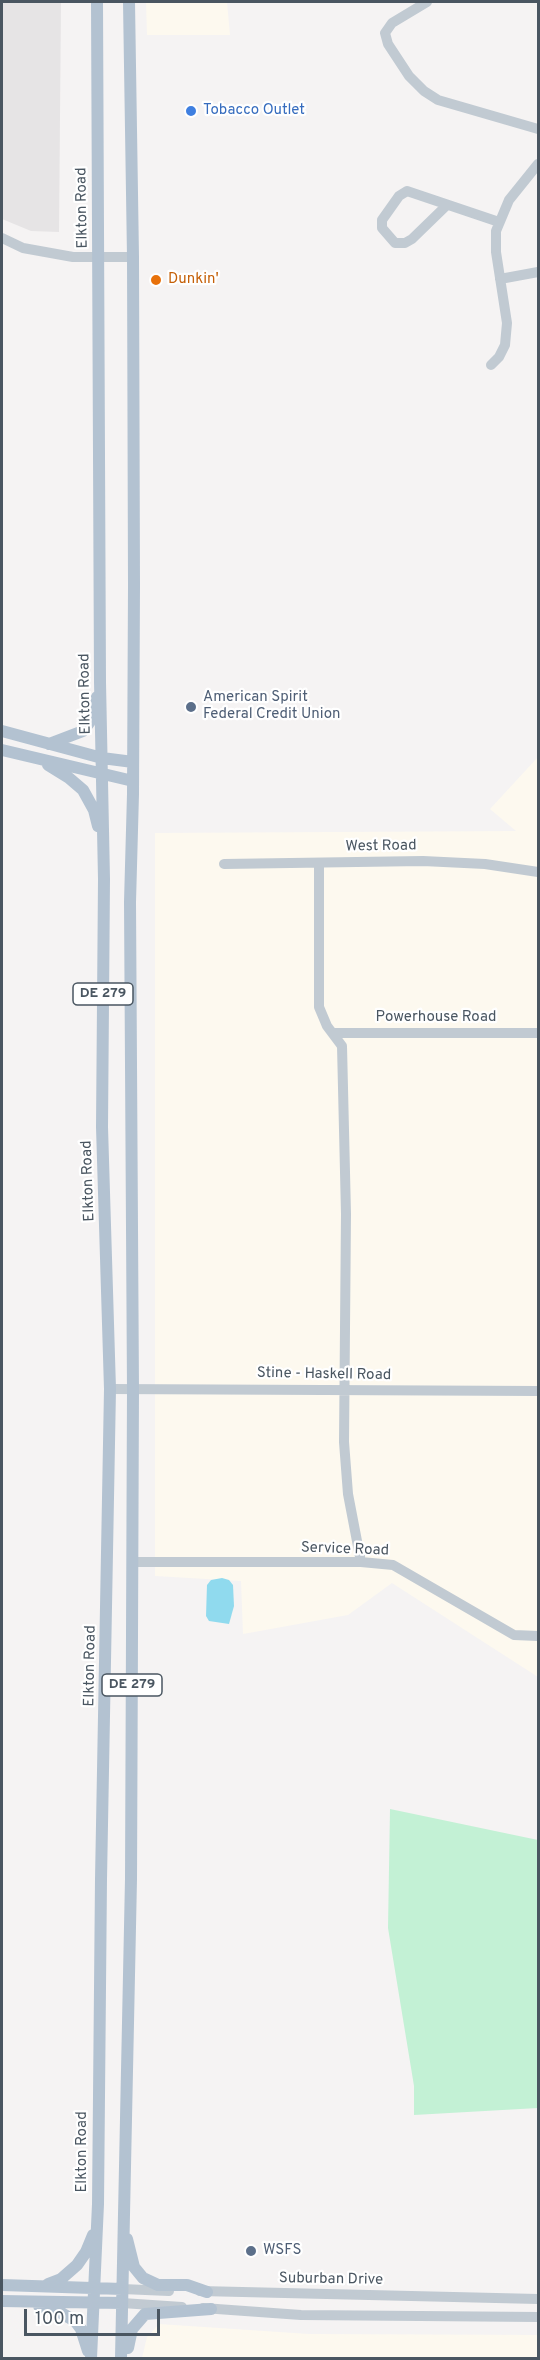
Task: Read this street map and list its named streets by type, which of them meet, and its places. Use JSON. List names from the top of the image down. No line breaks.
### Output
{"streets":{"main road":["Elkton Road","DE 279"],"street":["West Road","Powerhouse Road","Stine - Haskell Road","Service Road","Suburban Drive"]},"crossings":[["Elkton Road","Stine - Haskell Road"],["DE 279","Stine - Haskell Road"],["DE 279","Service Road"],["DE 279","Suburban Drive"]],"places":["Tobacco Outlet","Dunkin'","American Spirit Federal Credit Union","WSFS"],"scale_bar":"100 m"}
